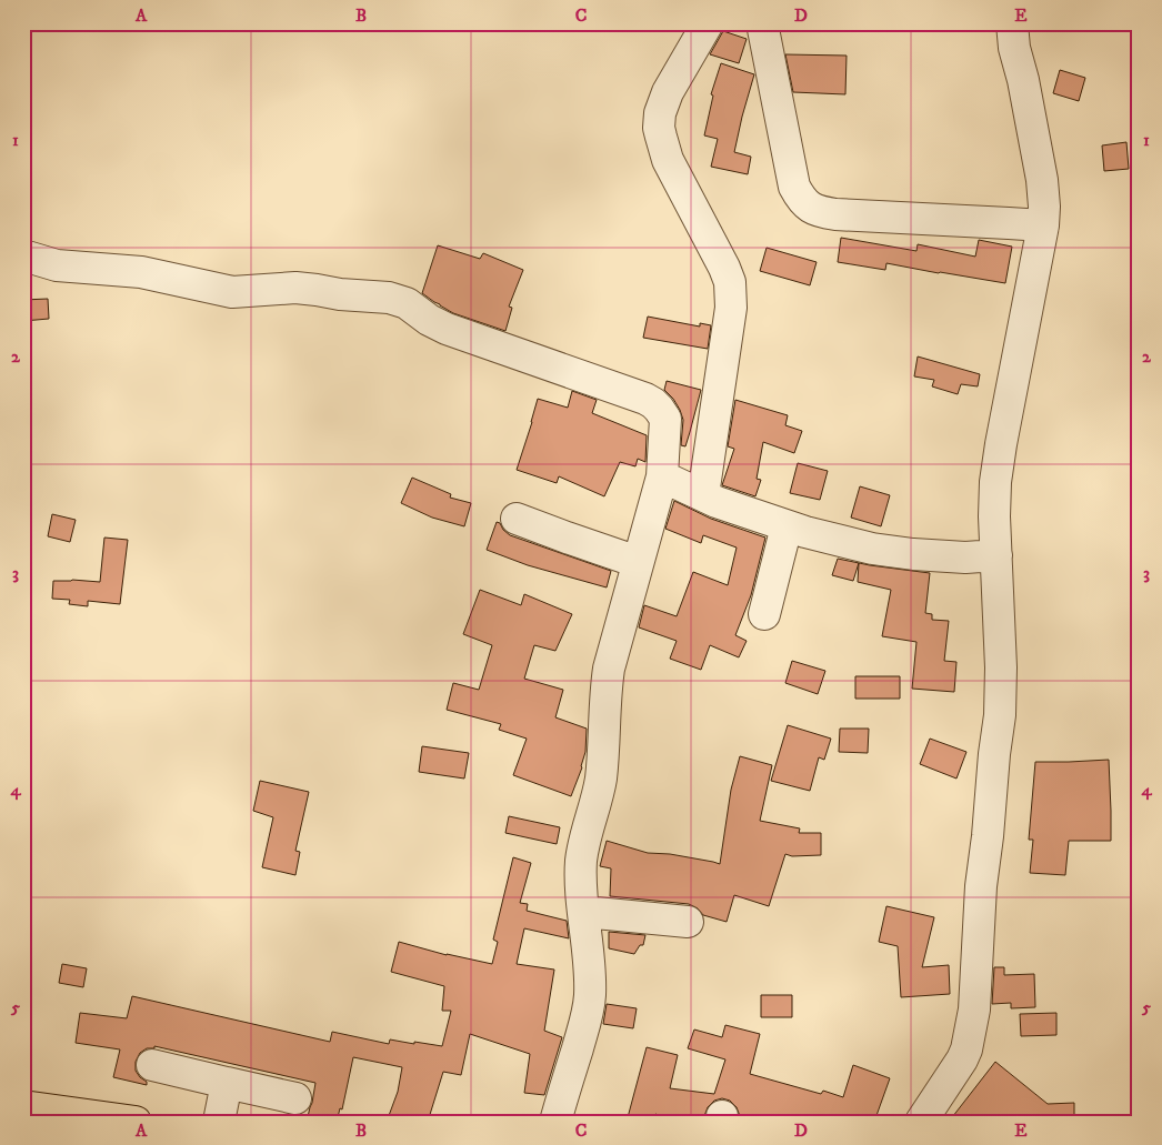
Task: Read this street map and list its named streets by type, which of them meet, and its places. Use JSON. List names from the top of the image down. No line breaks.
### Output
{"grid":{"columns":["A","B","C","D","E"],"rows":["1","2","3","4","5"]}}
